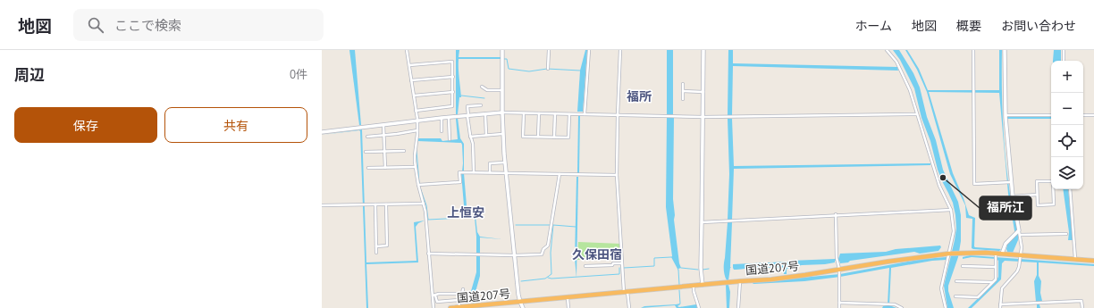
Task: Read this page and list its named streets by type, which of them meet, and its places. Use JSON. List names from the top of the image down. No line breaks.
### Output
{"streets":{"highway":["国道207号"]},"districts":["福所","上恒安","久保田宿"],"places":["福所江"],"page":{"header":"地図","search":"ここで検索","nav":["ホーム","地図","概要","お問い合わせ"],"heading":["周辺","0件"],"map_buttons":["+","−"],"buttons":["保存","共有"]}}
